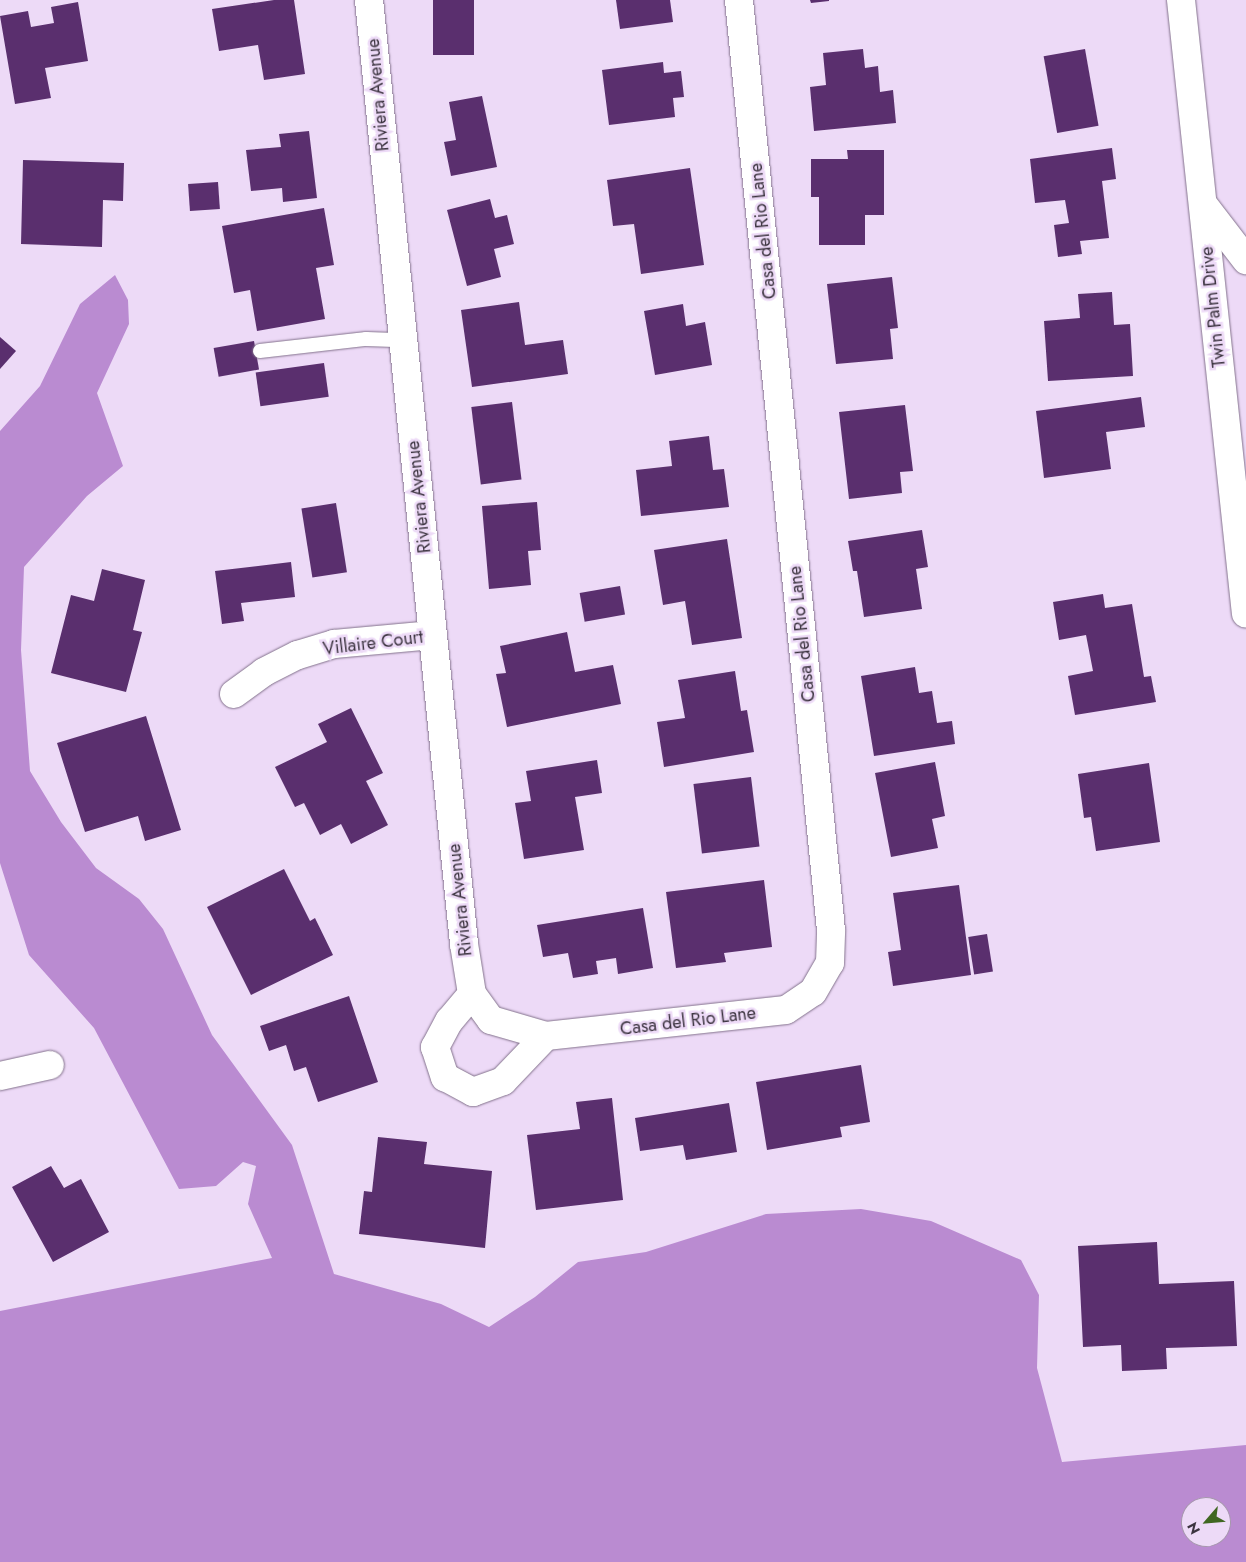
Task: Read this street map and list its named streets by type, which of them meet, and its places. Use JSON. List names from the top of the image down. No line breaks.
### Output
{"streets":{"street":["Riviera Avenue","Casa del Rio Lane","Twin Palm Drive","Villaire Court"]},"crossings":[["Riviera Avenue","Casa del Rio Lane"],["Riviera Avenue","Villaire Court"]],"north":"bottom left"}
